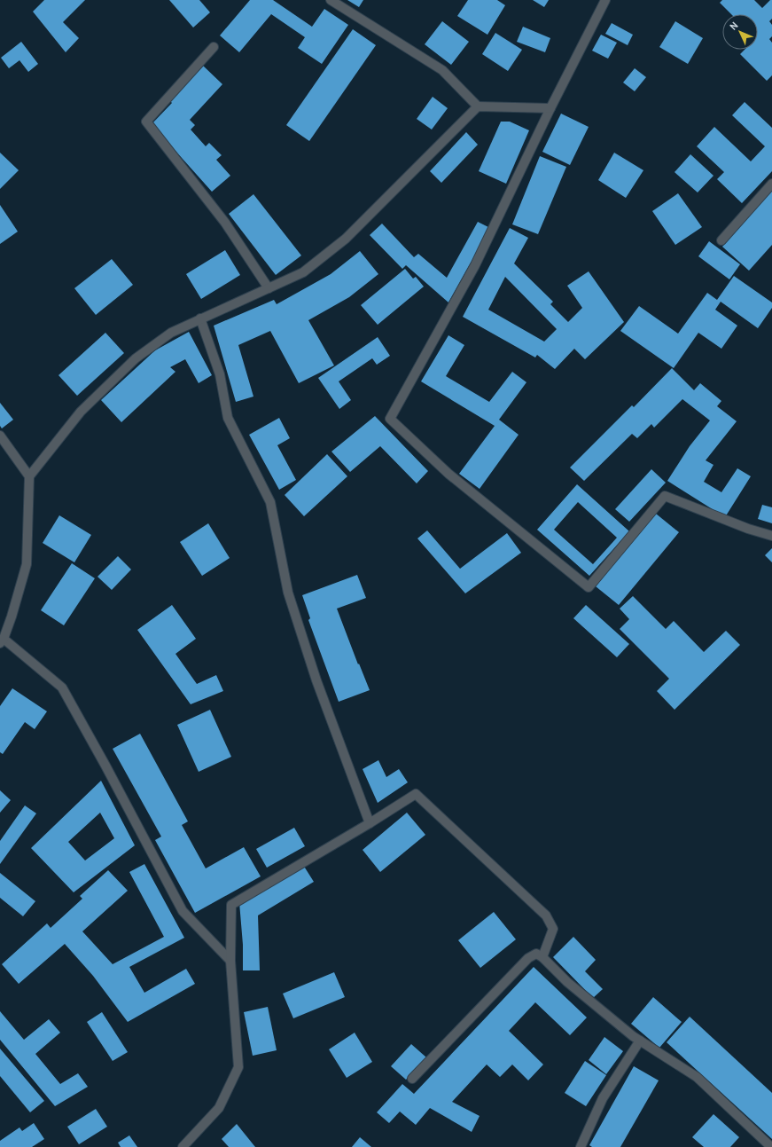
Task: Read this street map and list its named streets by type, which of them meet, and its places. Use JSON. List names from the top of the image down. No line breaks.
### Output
{"north":"top left"}
